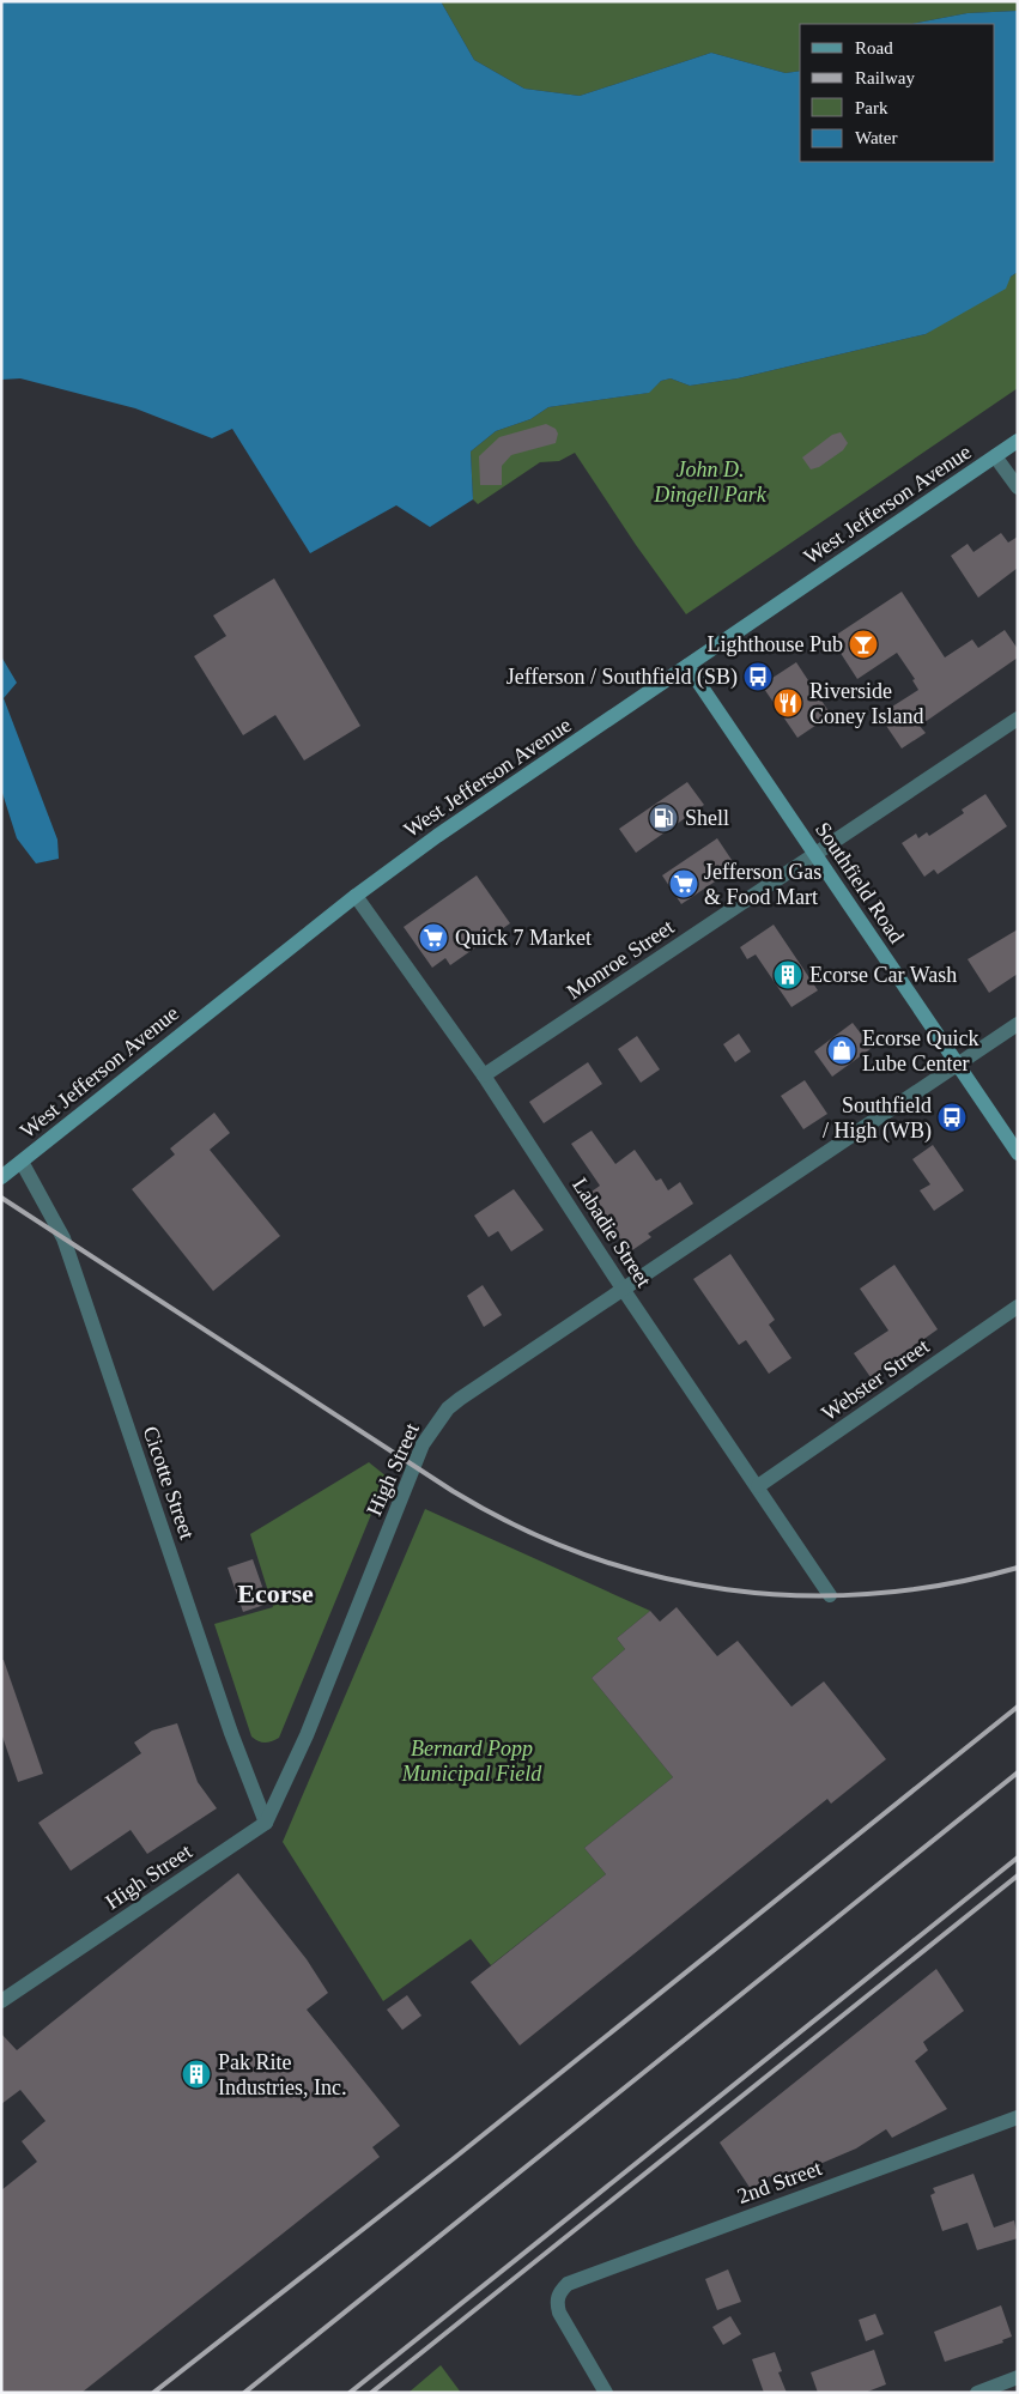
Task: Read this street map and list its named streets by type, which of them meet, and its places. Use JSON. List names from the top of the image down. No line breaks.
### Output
{"streets":{"main road":["West Jefferson Avenue","Southfield Road"],"street":["Monroe Street","Labadie Street","Webster Street","High Street","Cicotte Street","2nd Street"]},"crossings":[["West Jefferson Avenue","Southfield Road"],["West Jefferson Avenue","Labadie Street"],["West Jefferson Avenue","Cicotte Street"],["Southfield Road","Monroe Street"],["Southfield Road","High Street"],["Monroe Street","Labadie Street"],["Labadie Street","Webster Street"],["Labadie Street","High Street"],["High Street","Cicotte Street"]],"districts":["Ecorse"],"parks":["John D. Dingell Park","Bernard Popp Municipal Field"],"places":{"bar":["Lighthouse Pub"],"bus stop":["Jefferson / Southfield (SB)","Southfield / High (WB)"],"restaurant":["Riverside Coney Island"],"fuel station":["Shell"],"supermarket":["Jefferson Gas & Food Mart","Quick 7 Market"],"building":["Ecorse Car Wash","Pak Rite Industries, Inc."],"shop":["Ecorse Quick Lube Center"]},"legend":["Road","Railway","Park","Water"]}
